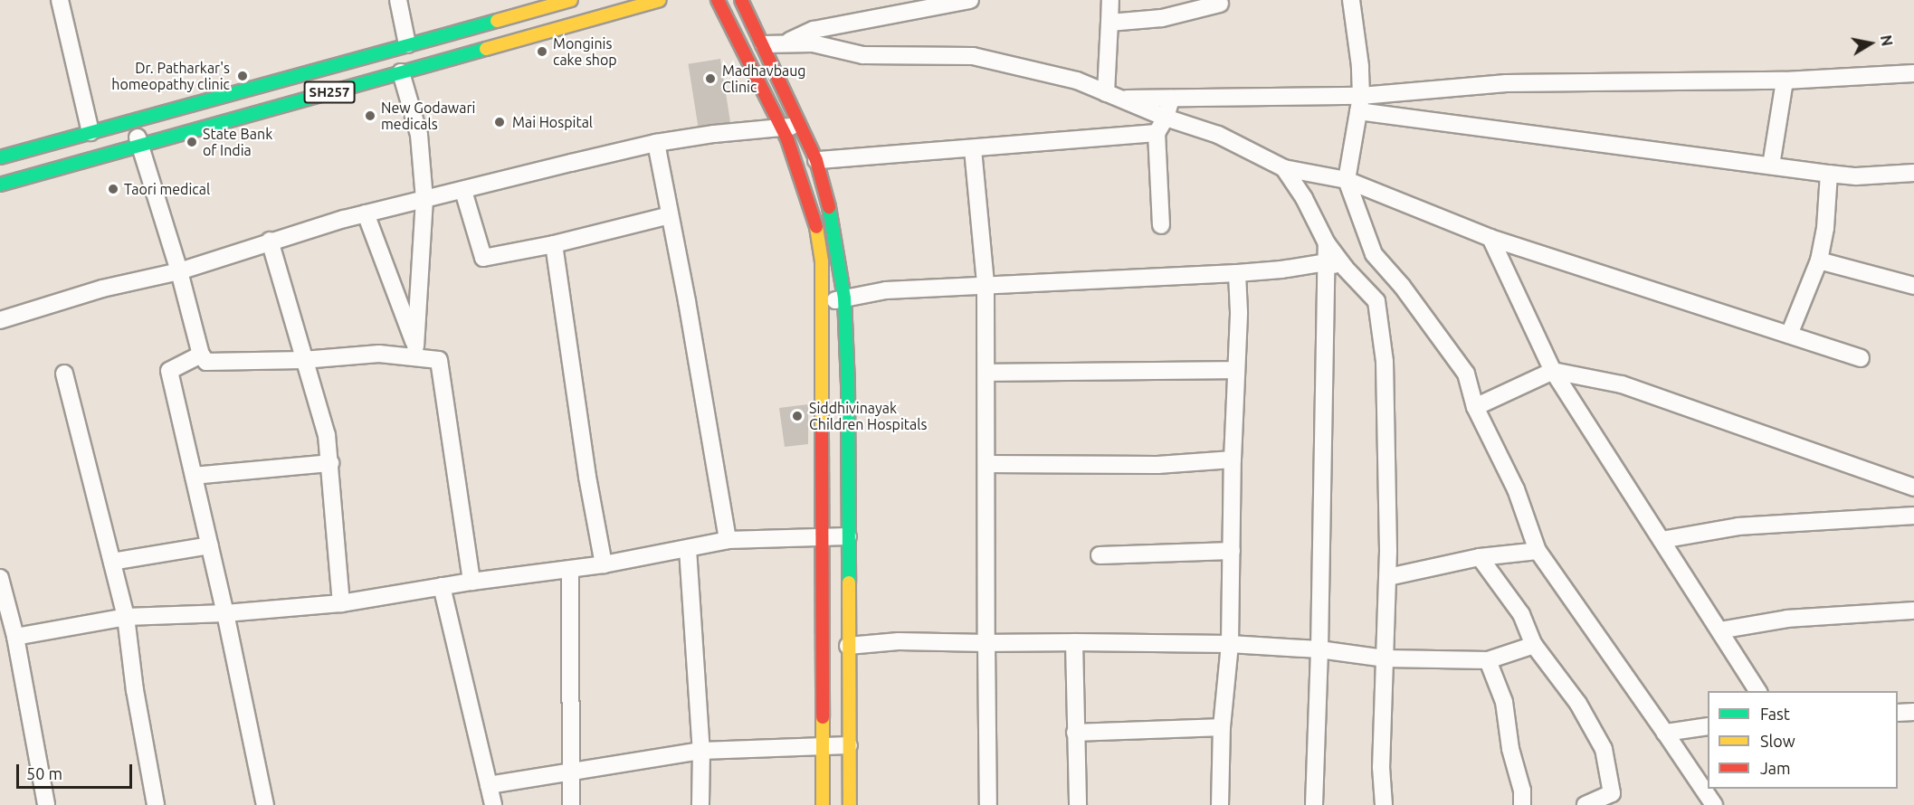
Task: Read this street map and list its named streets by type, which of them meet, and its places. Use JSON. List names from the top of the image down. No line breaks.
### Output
{"streets":{"street":["SH257"]},"places":["Monginis cake shop","Dr. Patharkar's homeopathy clinic","Madhavbaug Clinic","New Godawari medicals","Mai Hospital","State Bank of India","Taori medical","Siddhivinayak Children Hospitals"],"legend":["Fast","Slow","Jam"],"scale_bar":"50 m","north":"right"}
